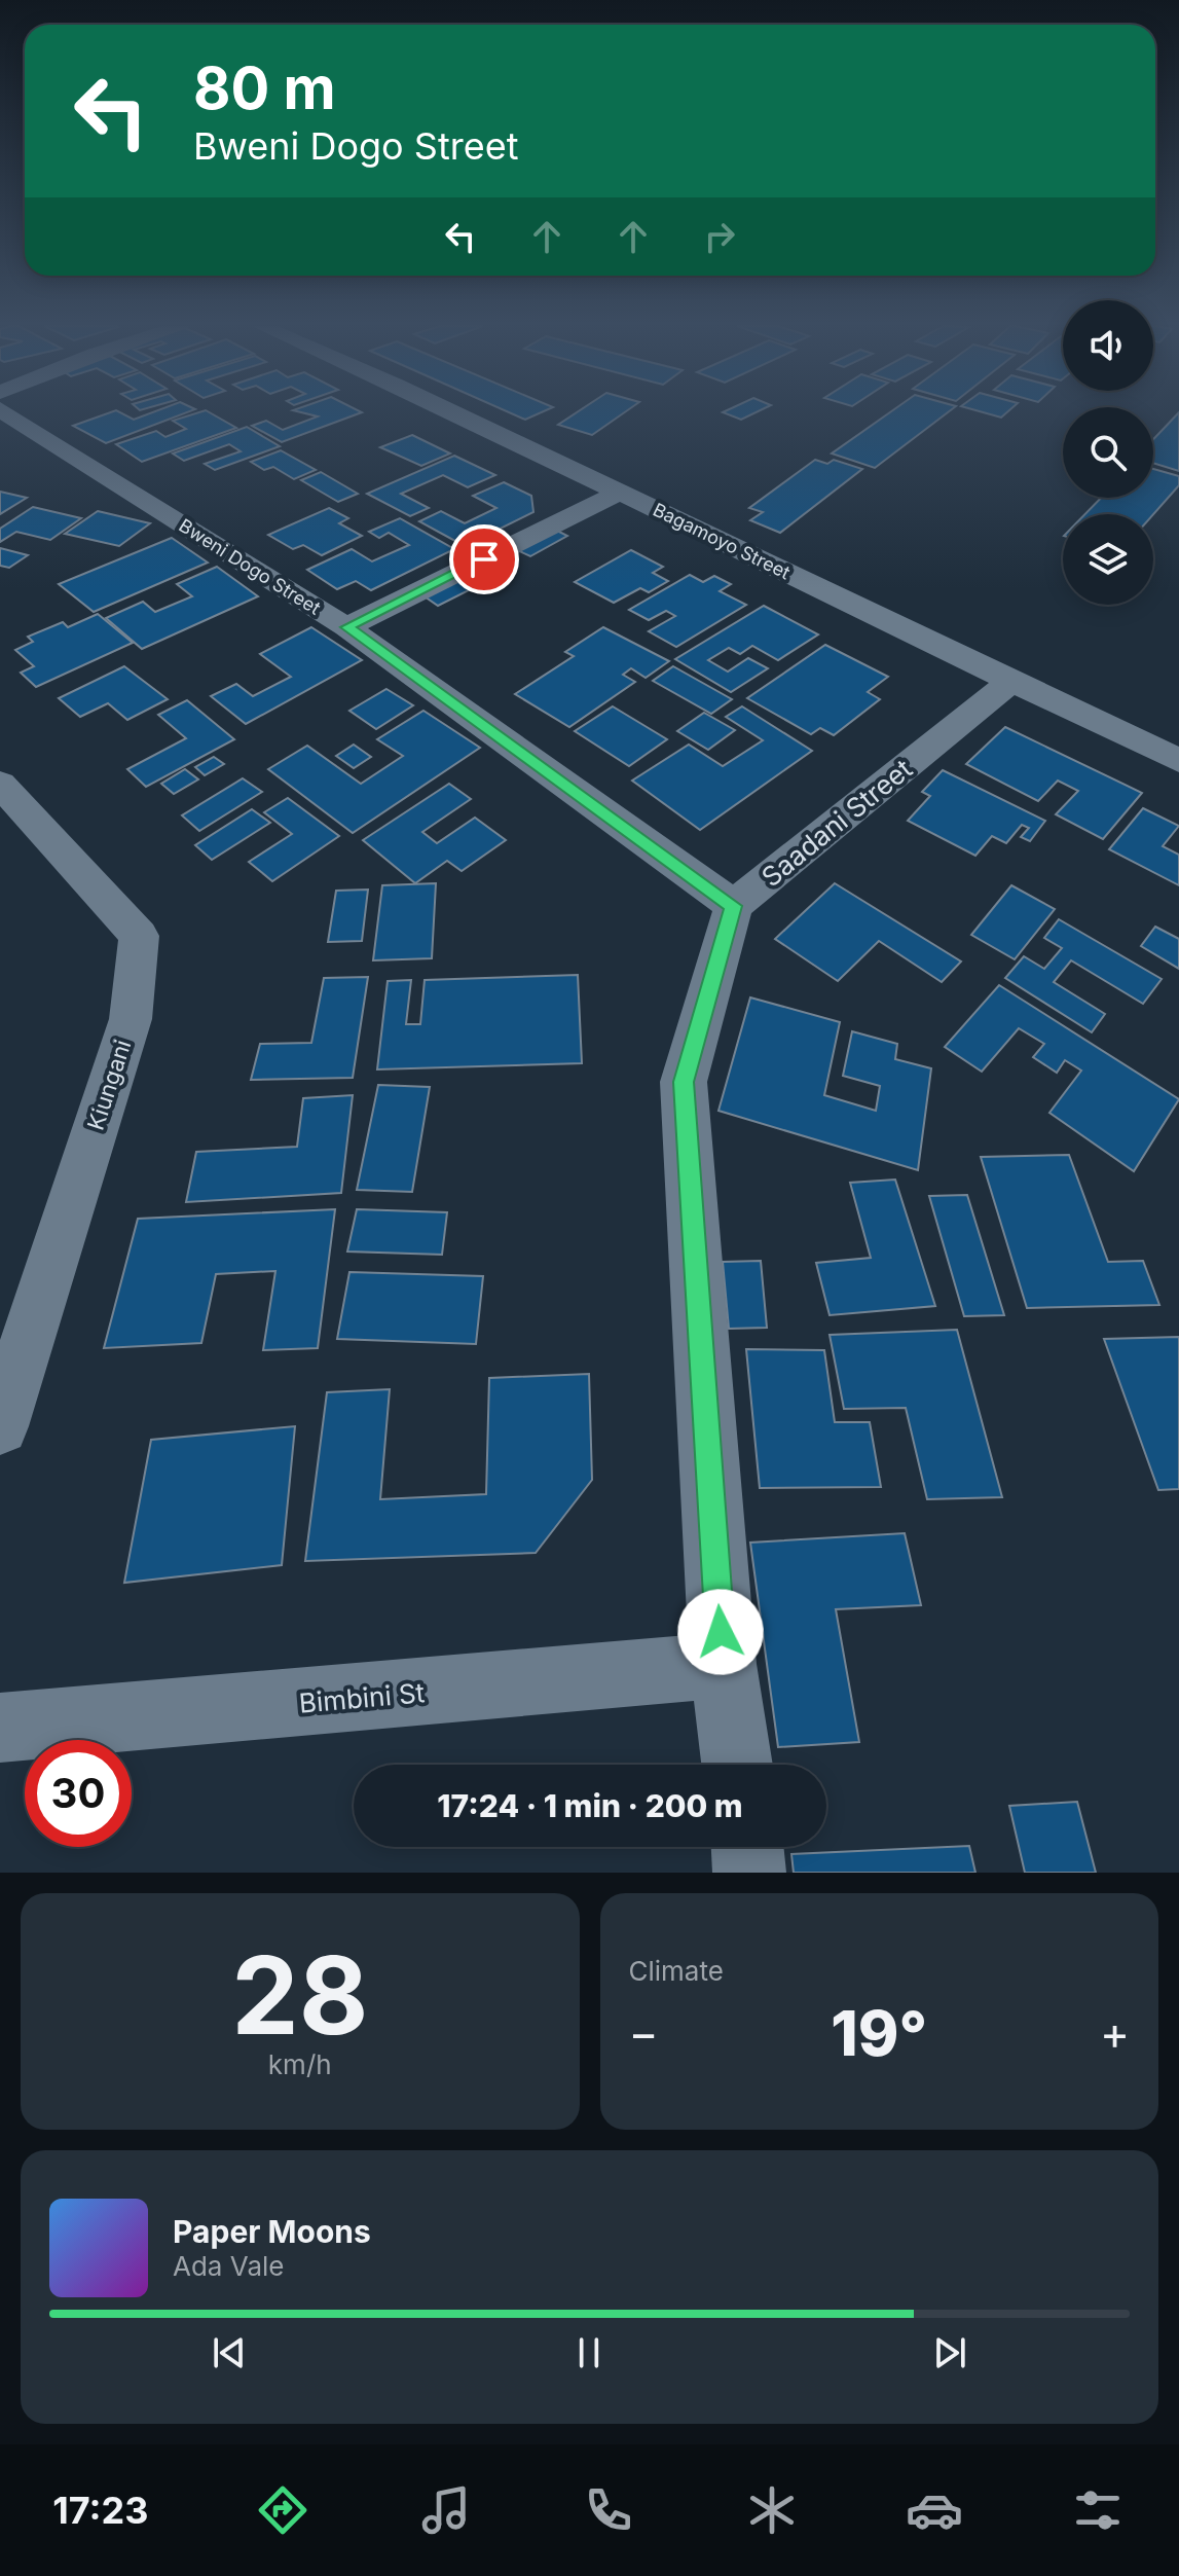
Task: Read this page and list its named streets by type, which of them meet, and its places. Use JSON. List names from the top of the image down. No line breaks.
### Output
{"streets":{"street":["Bagamoyo Street","Bweni Dogo Street","Saadani Street","Kiungani","Bimbini St"]},"crossings":[["Bagamoyo Street","Saadani Street"],["Bweni Dogo Street","Saadani Street"]],"page":{"turn":["80 m","Bweni Dogo Street"],"limit":"30","trip":"17:24 · 1 min · 200 m","tile":[["28","km/h"],"Climate"],"heat":["−","19°","+"],"song":["Paper Moons","Ada Vale"],"tabs":"17:23"}}
